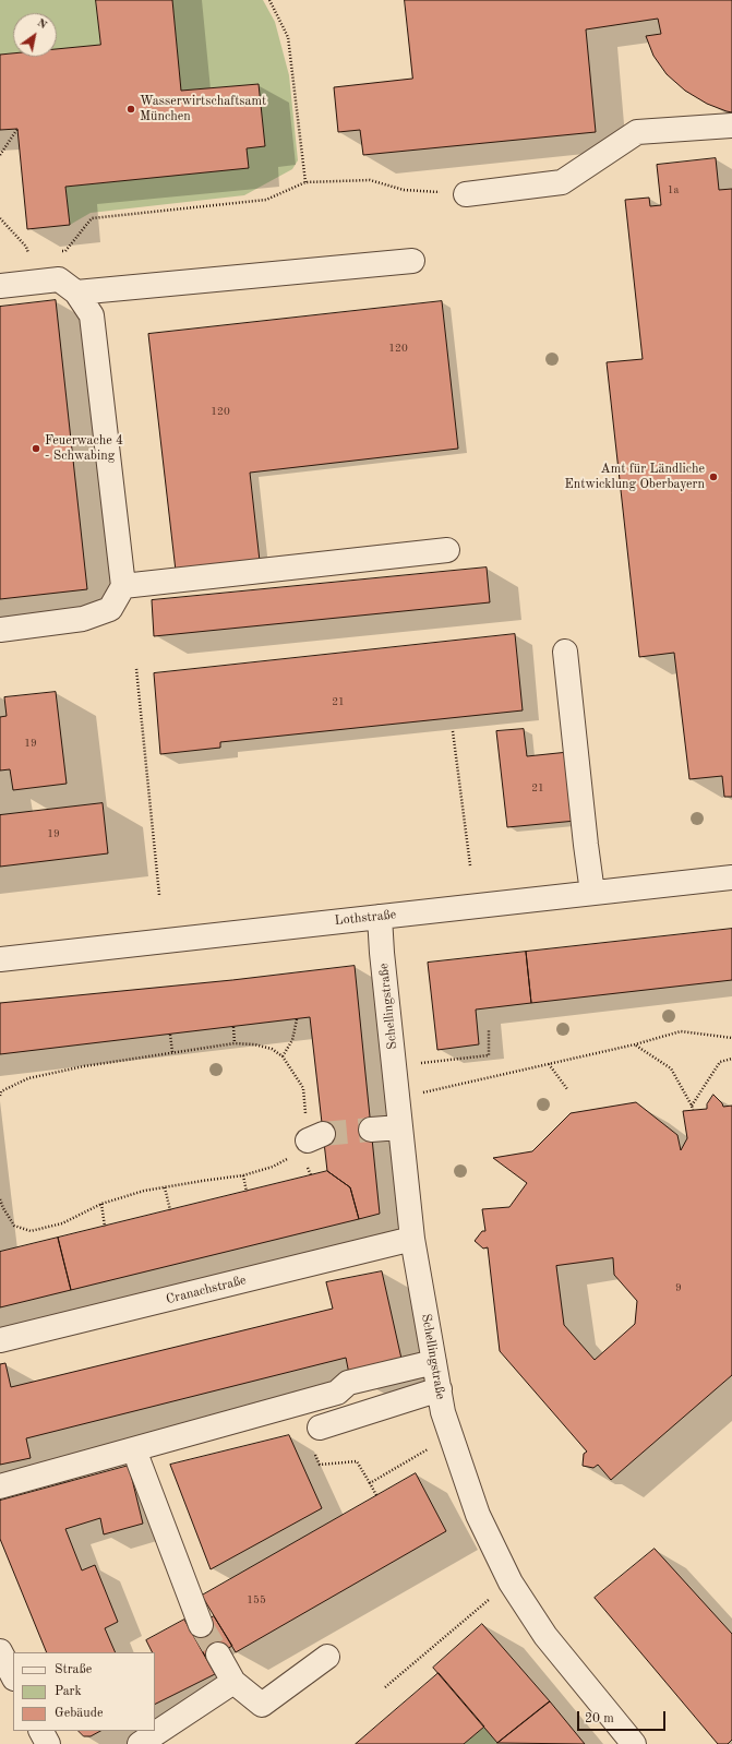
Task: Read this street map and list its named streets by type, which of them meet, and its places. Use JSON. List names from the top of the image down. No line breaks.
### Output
{"streets":{"street":["Lothstraße","Schellingstraße","Cranachstraße"]},"crossings":[["Lothstraße","Schellingstraße"],["Schellingstraße","Cranachstraße"]],"places":["Wasserwirtschaftsamt München","Feuerwache 4 - Schwabing","Amt für Ländliche Entwicklung Oberbayern"],"house_numbers":["1a","120","120","21","19","21","19","9","155"],"legend":["Straße","Park","Gebäude"],"scale_bar":"20 m","north":"top right"}
